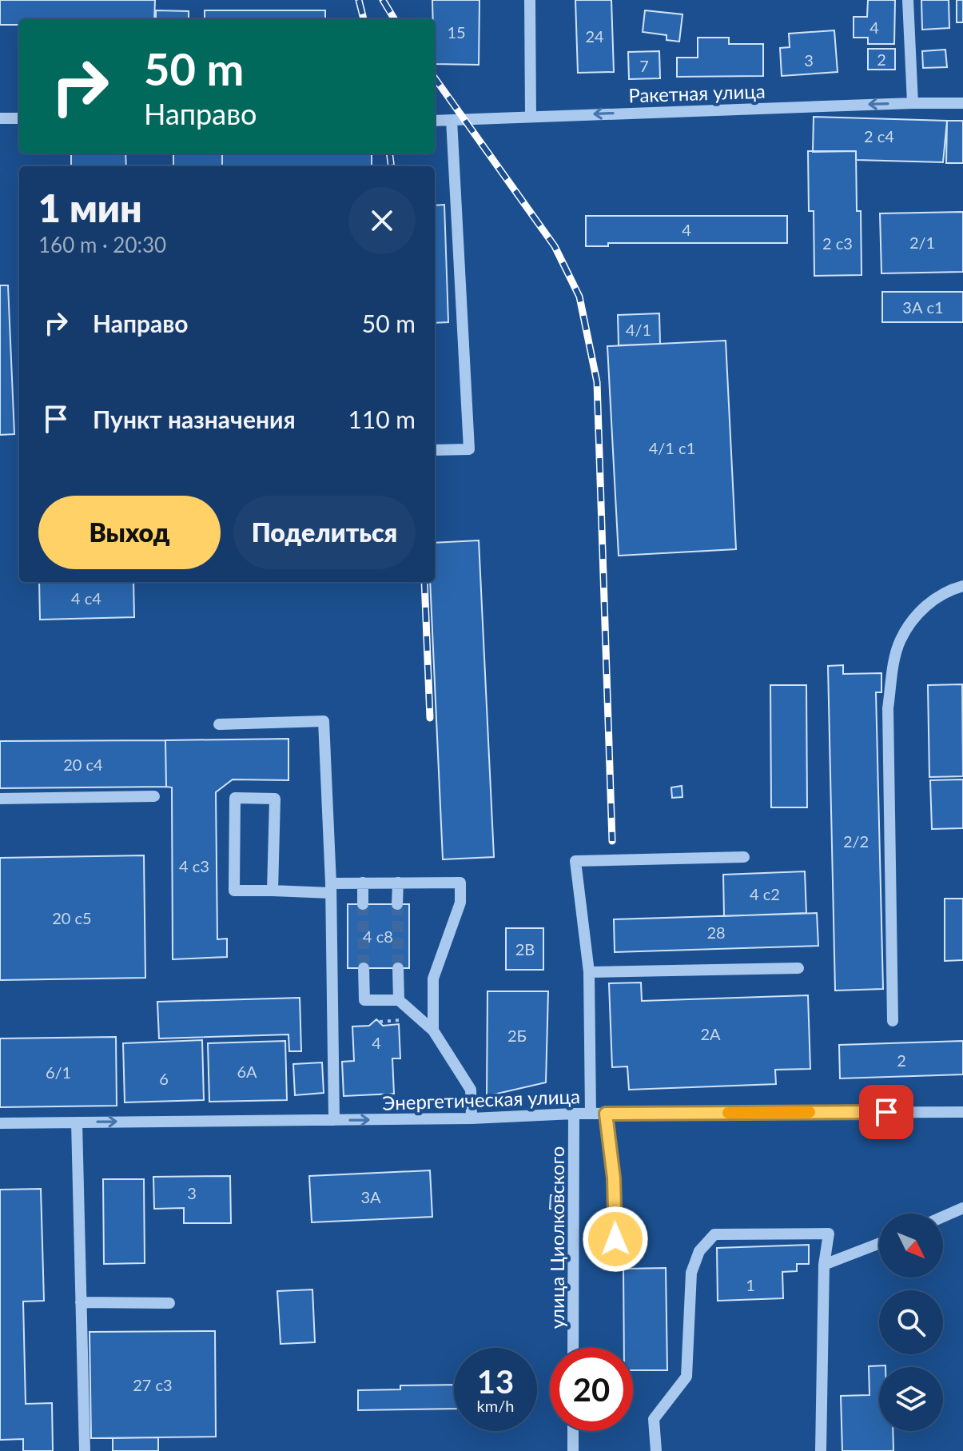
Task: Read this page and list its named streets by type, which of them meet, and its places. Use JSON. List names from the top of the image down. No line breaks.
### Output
{"streets":{"street":["Ракетная улица","Энергетическая улица","улица Циолковского"]},"crossings":[["Энергетическая улица","улица Циолковского"]],"one_way":["Ракетная улица","Энергетическая улица"],"house_numbers":["4","15","24","2","3","7","2 с4","4","2/1","2 с3","3А с1","4/1","4/1 с1","4 с4","20 с4","2/2","4 с3","4 с2","20 с5","28","4 с8","2В","2А","2Б","4","2","6А","6/1","6","3","3А","1","27 с3"],"north":"bottom right","page":{"turn":["50 m","Направо"],"heading":["1 мин","160 m · 20:30"],"list":[{"name":"Направо","value":"50 m"},{"name":"Пункт назначения","value":"110 m"}],"buttons":["Выход","Поделиться"],"speed":"13 km/h","limit":"20"}}
